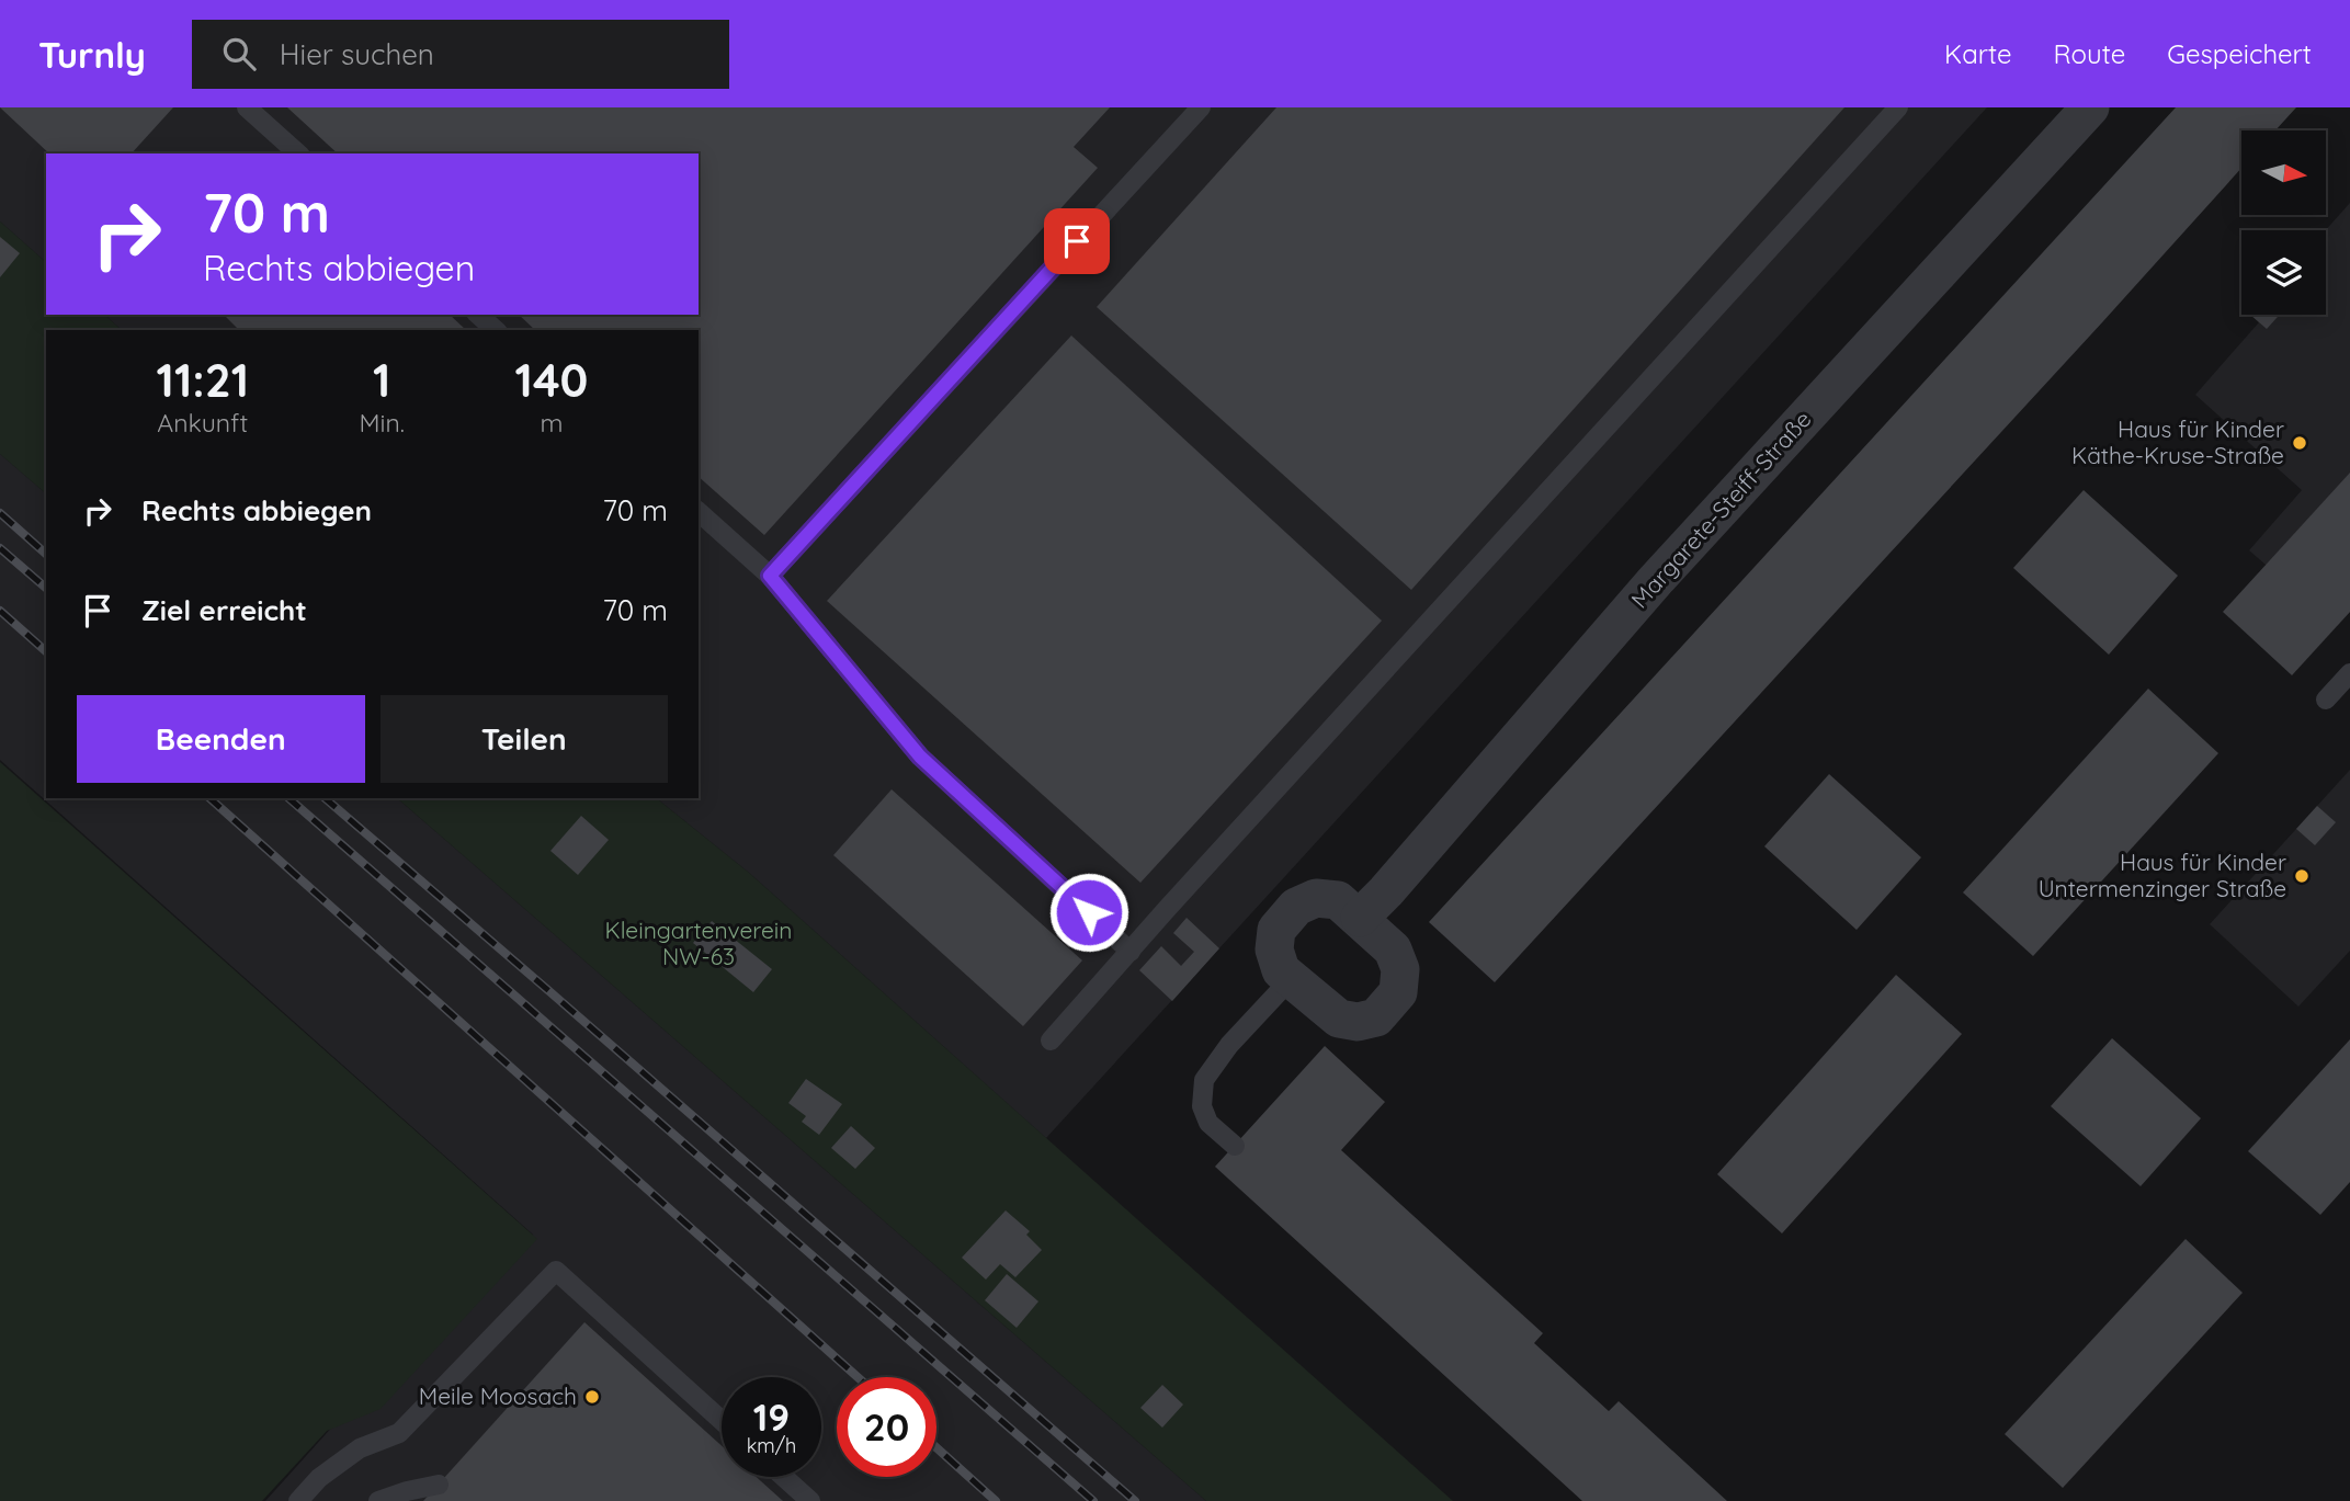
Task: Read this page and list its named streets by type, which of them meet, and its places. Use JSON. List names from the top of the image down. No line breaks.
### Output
{"streets":{"street":["Margarete-Steiff-Straße"]},"parks":["Kleingartenverein NW-63"],"places":["Haus für Kinder Käthe-Kruse-Straße","Haus für Kinder Untermenzinger Straße","Meile Moosach"],"north":"right","page":{"header":"Turnly","search":"Hier suchen","nav":["Karte","Route","Gespeichert"],"turn":["70 m","Rechts abbiegen"],"eta":["11:21","Ankunft","1","Min.","140","m"],"list":[{"name":"Rechts abbiegen","value":"70 m"},{"name":"Ziel erreicht","value":"70 m"}],"buttons":["Beenden","Teilen"],"speed":"19 km/h","limit":"20"}}
